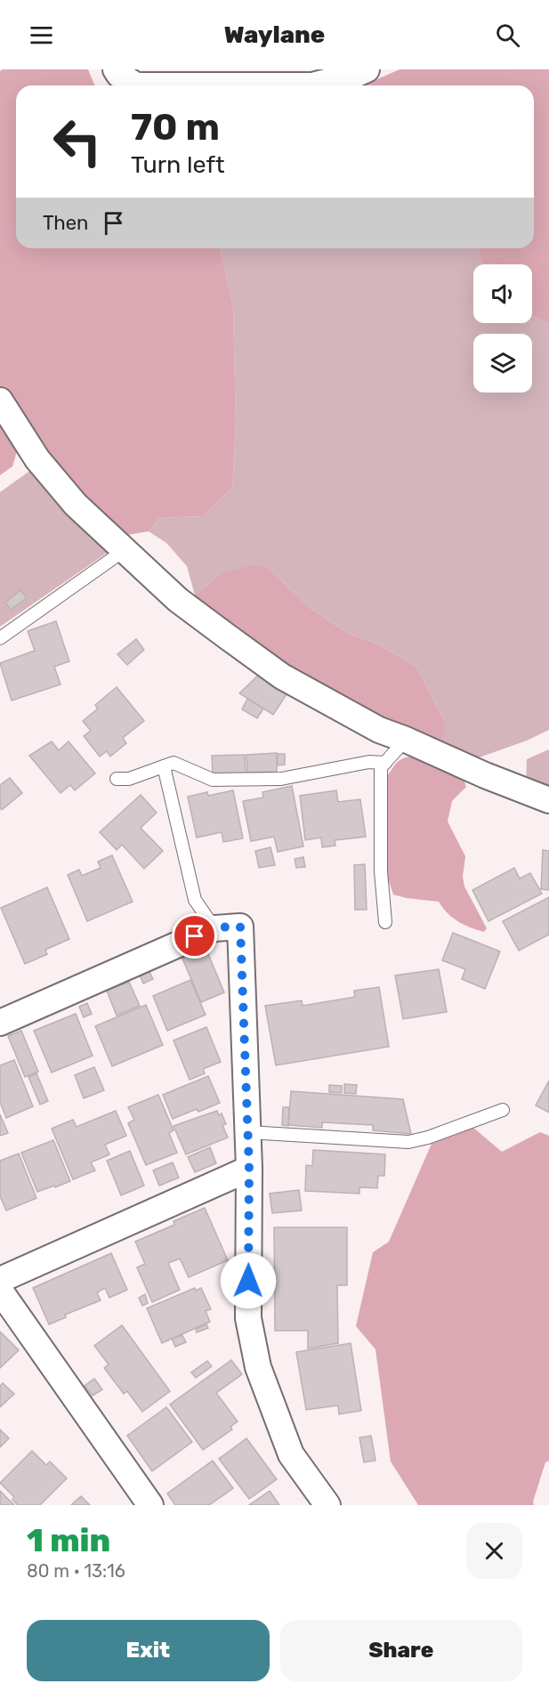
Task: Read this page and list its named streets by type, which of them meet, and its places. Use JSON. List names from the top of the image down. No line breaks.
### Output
{"page":{"header":"Waylane","turn":["70 m","Turn left"],"then":"Then","heading":["1 min","80 m · 13:16"],"buttons":["Exit","Share"]}}
